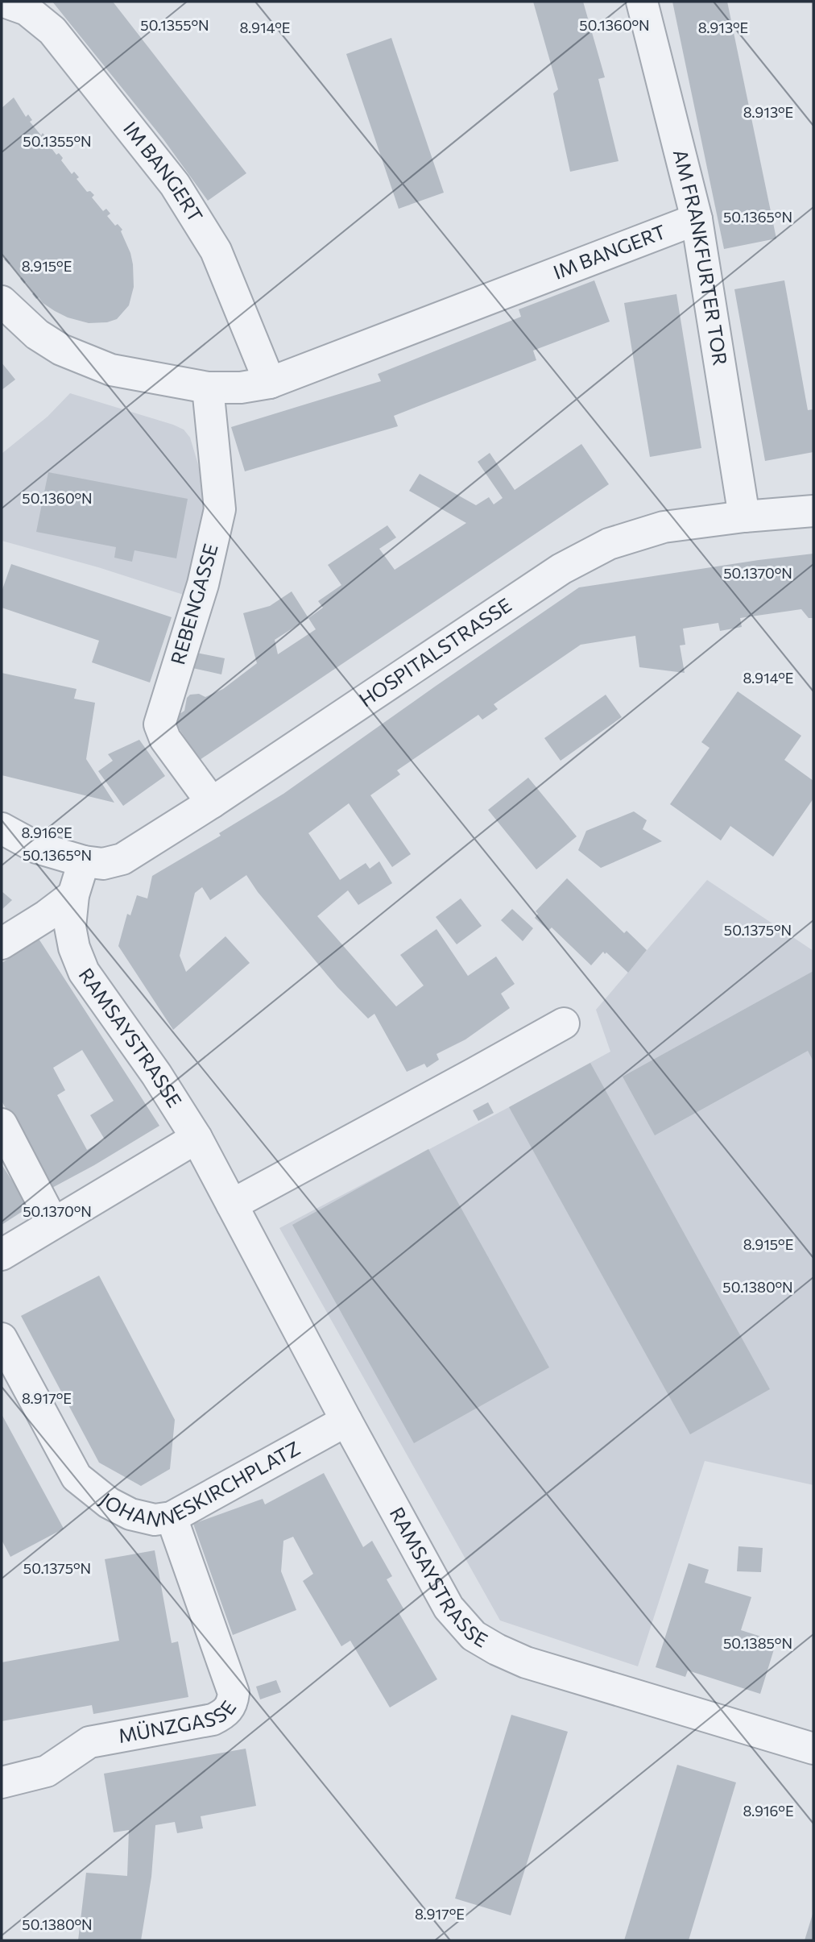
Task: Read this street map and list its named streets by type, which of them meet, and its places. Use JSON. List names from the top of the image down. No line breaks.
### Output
{"streets":{"street":["IM BANGERT","AM FRANKFURTER TOR","REBENGASSE","HOSPITALSTRASSE","RAMSAYSTRASSE","JOHANNESKIRCHPLATZ","MÜNZGASSE"]},"crossings":[["IM BANGERT","AM FRANKFURTER TOR"],["IM BANGERT","REBENGASSE"],["AM FRANKFURTER TOR","HOSPITALSTRASSE"],["REBENGASSE","HOSPITALSTRASSE"],["HOSPITALSTRASSE","RAMSAYSTRASSE"],["RAMSAYSTRASSE","JOHANNESKIRCHPLATZ"],["JOHANNESKIRCHPLATZ","MÜNZGASSE"]],"coordinates":["50.1355°N","50.1360°N","8.914°E","8.913°E","50.1365°N","8.915°E","50.1370°N","8.916°E","50.1375°N","50.1380°N","8.917°E","50.1385°N"]}
